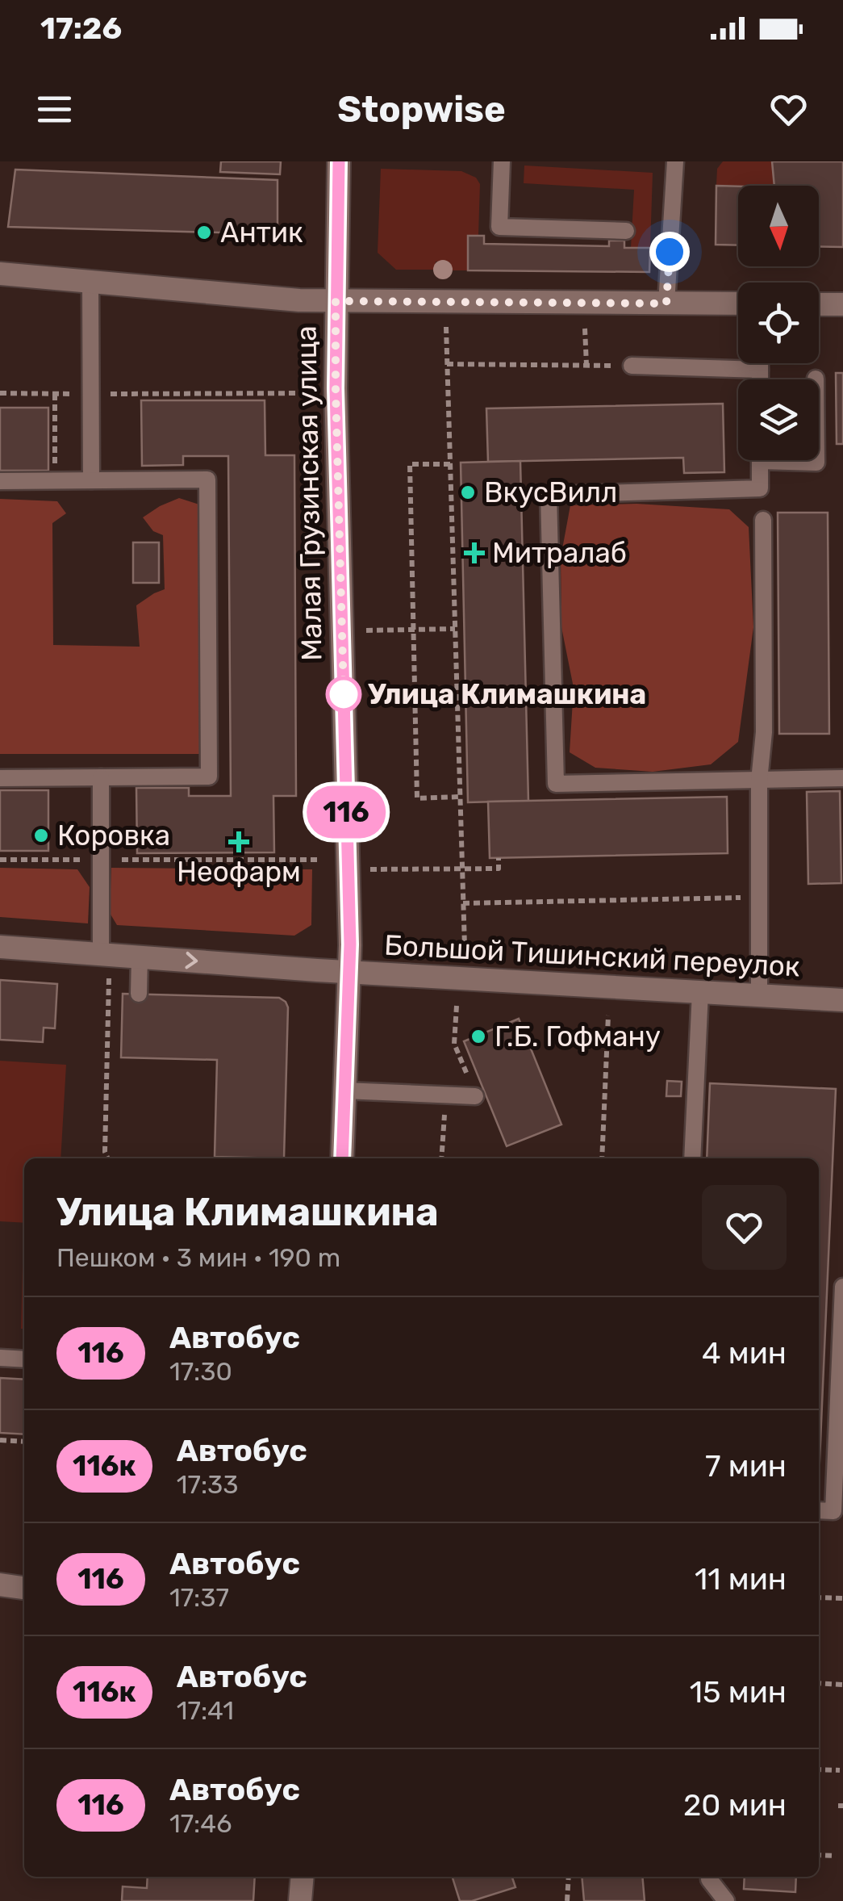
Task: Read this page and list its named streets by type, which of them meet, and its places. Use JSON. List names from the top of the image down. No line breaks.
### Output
{"streets":{"street":["Малая Грузинская улица","Большой Тишинский переулок"]},"crossings":[["Малая Грузинская улица","Большой Тишинский переулок"]],"places":{"other":["Антик","ВкусВилл","Улица Климашкина","Коровка","Г.Б. Гофману"],"health":["Митралаб","Неофарм"]},"lines":["bus line 116"],"north":"bottom","page":{"status":"17:26","header":"Stopwise","on_map":"116","heading":["Улица Климашкина","Пешком · 3 мин · 190 m"],"list":[{"mark":"116","name":"Автобус","note":"17:30","value":"4 мин"},{"mark":"116к","name":"Автобус","note":"17:33","value":"7 мин"},{"mark":"116","name":"Автобус","note":"17:37","value":"11 мин"},{"mark":"116к","name":"Автобус","note":"17:41","value":"15 мин"},{"mark":"116","name":"Автобус","note":"17:46","value":"20 мин"}]}}
